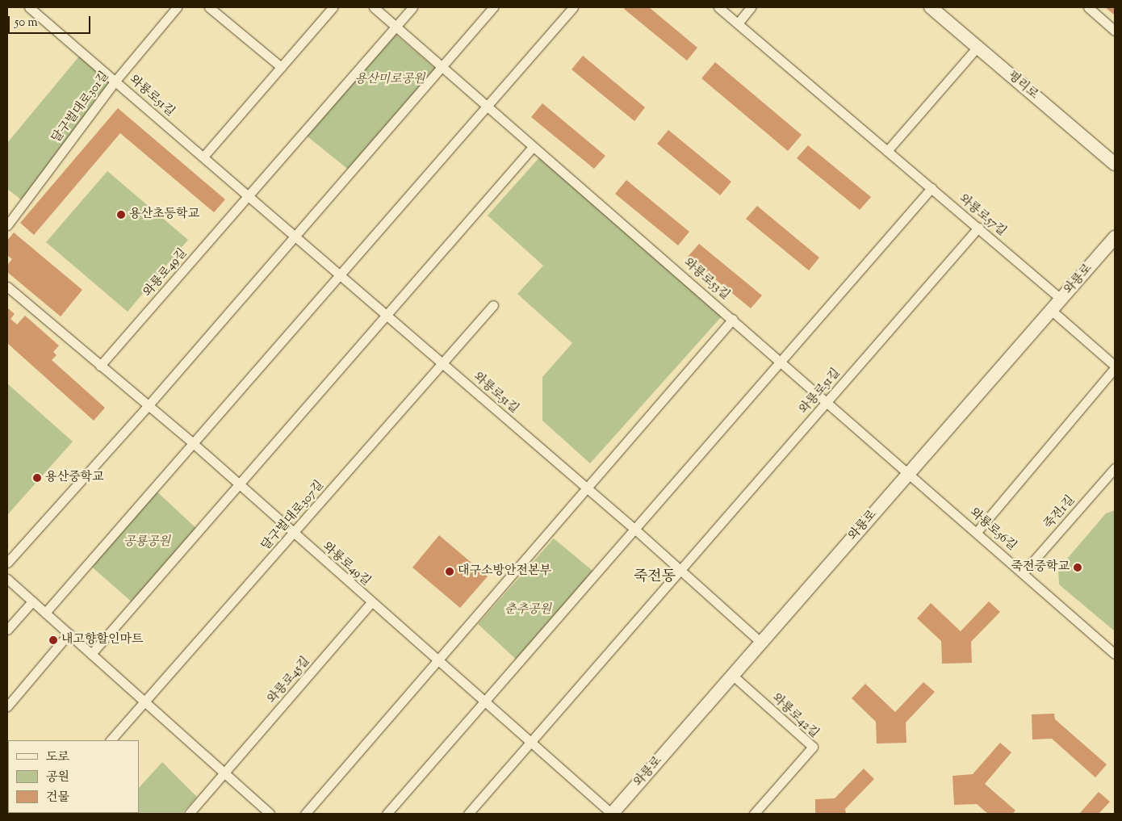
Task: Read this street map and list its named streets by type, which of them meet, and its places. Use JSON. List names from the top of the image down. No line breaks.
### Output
{"streets":{"main road":["평리로","와룡로"],"street":["와룡로51길","달구벌대로301길","와룡로57길","와룡로49길","와룡로53길","죽전1길","달구벌대로307길","와룡로56길","와룡로45길","와룡로42길"]},"crossings":[["와룡로51길","달구벌대로301길"],["와룡로51길","와룡로57길"],["와룡로51길","와룡로49길"],["와룡로51길","와룡로53길"],["와룡로51길","와룡로"],["와룡로51길","달구벌대로307길"],["와룡로57길","와룡로"],["와룡로49길","와룡로"],["와룡로49길","달구벌대로307길"],["와룡로49길","와룡로45길"],["와룡로53길","와룡로"],["와룡로53길","와룡로56길"],["와룡로","와룡로56길"],["와룡로","와룡로42길"],["죽전1길","와룡로56길"]],"districts":["죽전동"],"parks":["용산미로공원","공룡공원","춘추공원"],"places":["용산초등학교","용산중학교","죽전중학교","대구소방안전본부","내고향할인마트"],"legend":["도로","공원","건물"],"scale_bar":"50 m"}
